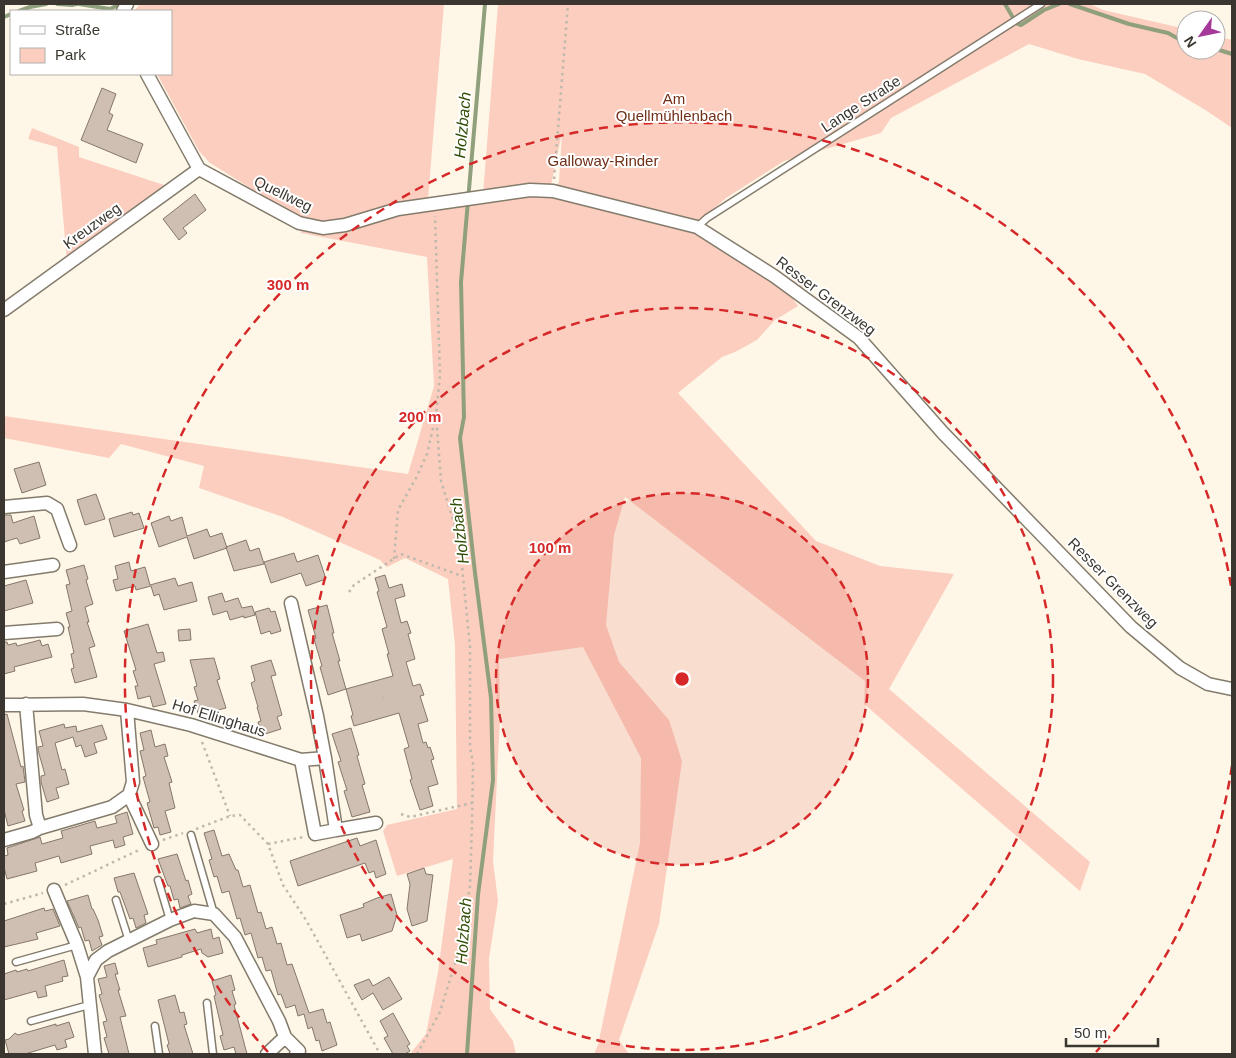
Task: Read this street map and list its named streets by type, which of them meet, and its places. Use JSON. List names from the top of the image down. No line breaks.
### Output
{"streets":{"street":["Quellweg","Kreuzweg","Resser Grenzweg","Hof Ellinghaus"],"lane":["Lange Straße"]},"crossings":[["Lange Straße","Resser Grenzweg"],["Quellweg","Kreuzweg"],["Quellweg","Resser Grenzweg"]],"water":["Holzbach"],"parks":["Am Quellmühlenbach","Galloway-Rinder"],"legend":["Straße","Park"],"scale_bar":"50 m","north":"bottom left","rings":["300 m","200 m","100 m"]}
